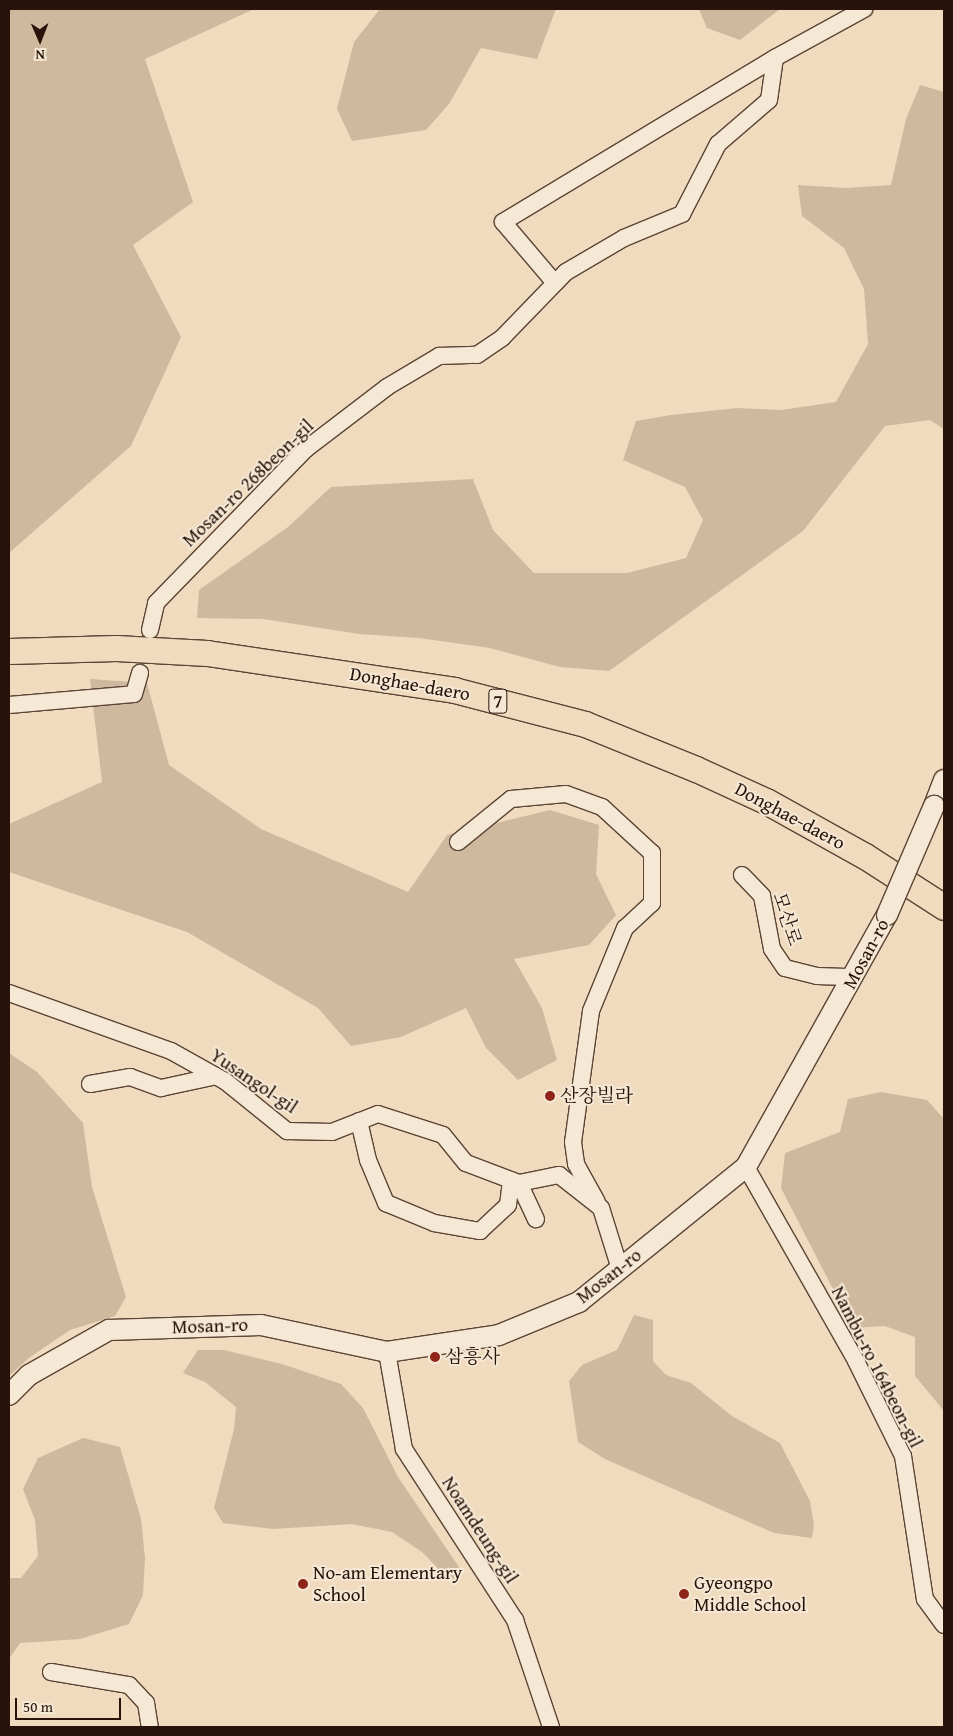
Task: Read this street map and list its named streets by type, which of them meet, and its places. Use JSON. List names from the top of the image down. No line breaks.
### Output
{"streets":{"main road":["Donghae-daero","7"],"street":["Mosan-ro 268beon-gil","모산로","Mosan-ro","Yusangol-gil","Nambu-ro 164beon-gil","Noamdeung-gil"]},"crossings":[["모산로","Mosan-ro"],["Mosan-ro","Nambu-ro 164beon-gil"],["Mosan-ro","Noamdeung-gil"]],"places":["산장빌라","삼흥사","No-am Elementary School","Gyeongpo Middle School"],"scale_bar":"50 m","north":"bottom"}
